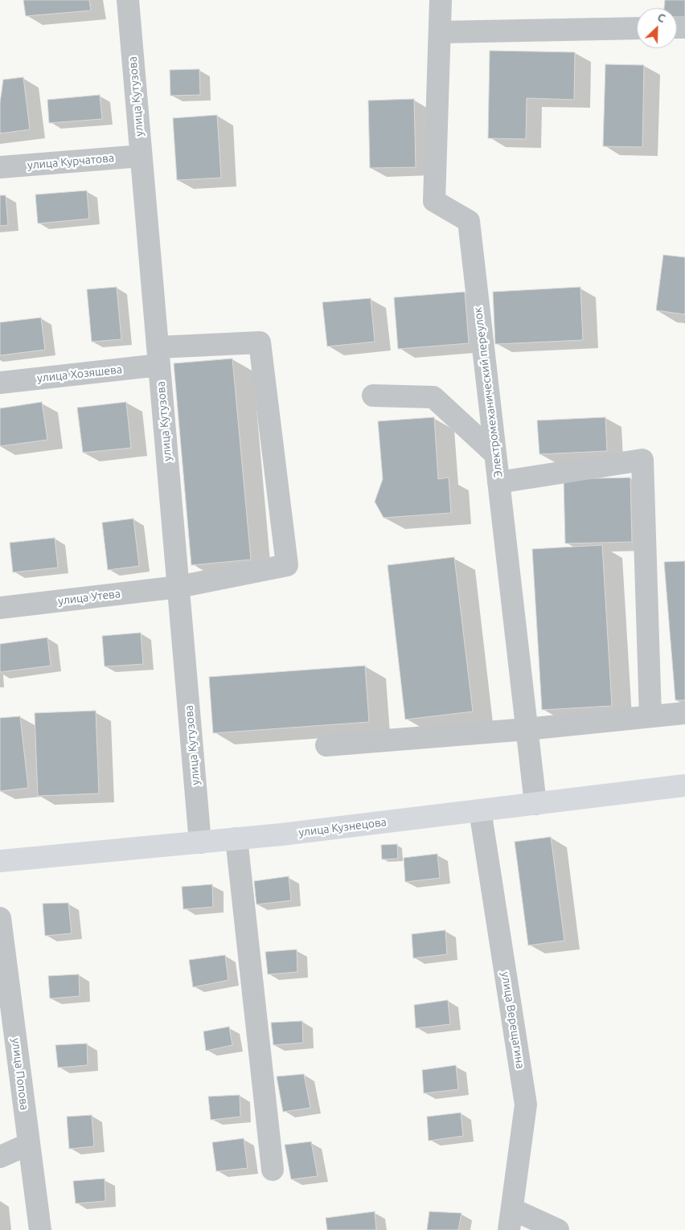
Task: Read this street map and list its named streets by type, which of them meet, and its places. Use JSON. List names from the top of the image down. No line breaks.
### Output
{"streets":{"main road":["улица Кузнецова"],"street":["улица Кутузова","улица Курчатова","улица Хозяшева","Электромеханический переулок","улица Утева","улица Верещагина","улица Попова"]},"crossings":[["улица Кутузова","улица Курчатова"],["улица Кутузова","улица Хозяшева"],["улица Кутузова","улица Утева"],["улица Кутузова","улица Кузнецова"],["улица Хозяшева","улица Утева"],["Электромеханический переулок","улица Кузнецова"],["улица Кузнецова","улица Верещагина"]],"north":"top right"}
